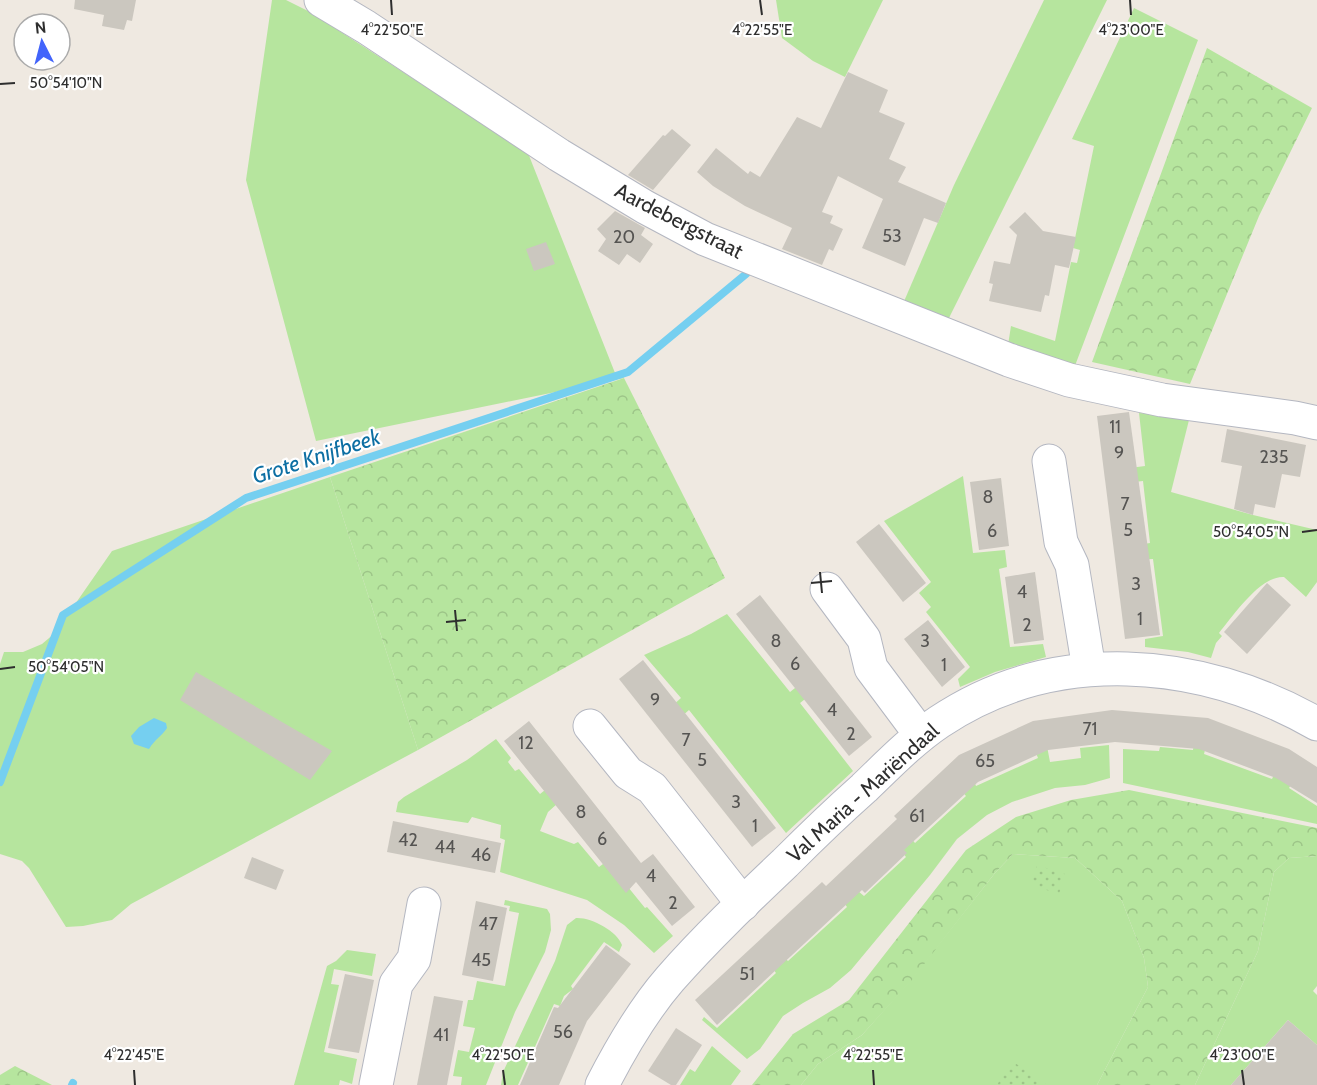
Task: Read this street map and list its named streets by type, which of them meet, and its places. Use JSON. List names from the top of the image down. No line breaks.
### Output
{"streets":{"street":["Aardebergstraat","Val Maria - Mariëndaal"]},"water":["Grote Knijfbeek"],"house_numbers":["53","20","11","9","235","8","7","5","6","3","4","1","2","8","3","6","1","9","4","71","2","7","12","5","65","3","8","61","1","6","42","44","46","4","2","47","45","51","56","41"],"north":"top","coordinates":["4°22'50\"E","4°22'55\"E","4°23'00\"E","50°54'10\"N","50°54'05\"N","4°22'45\"E"]}
